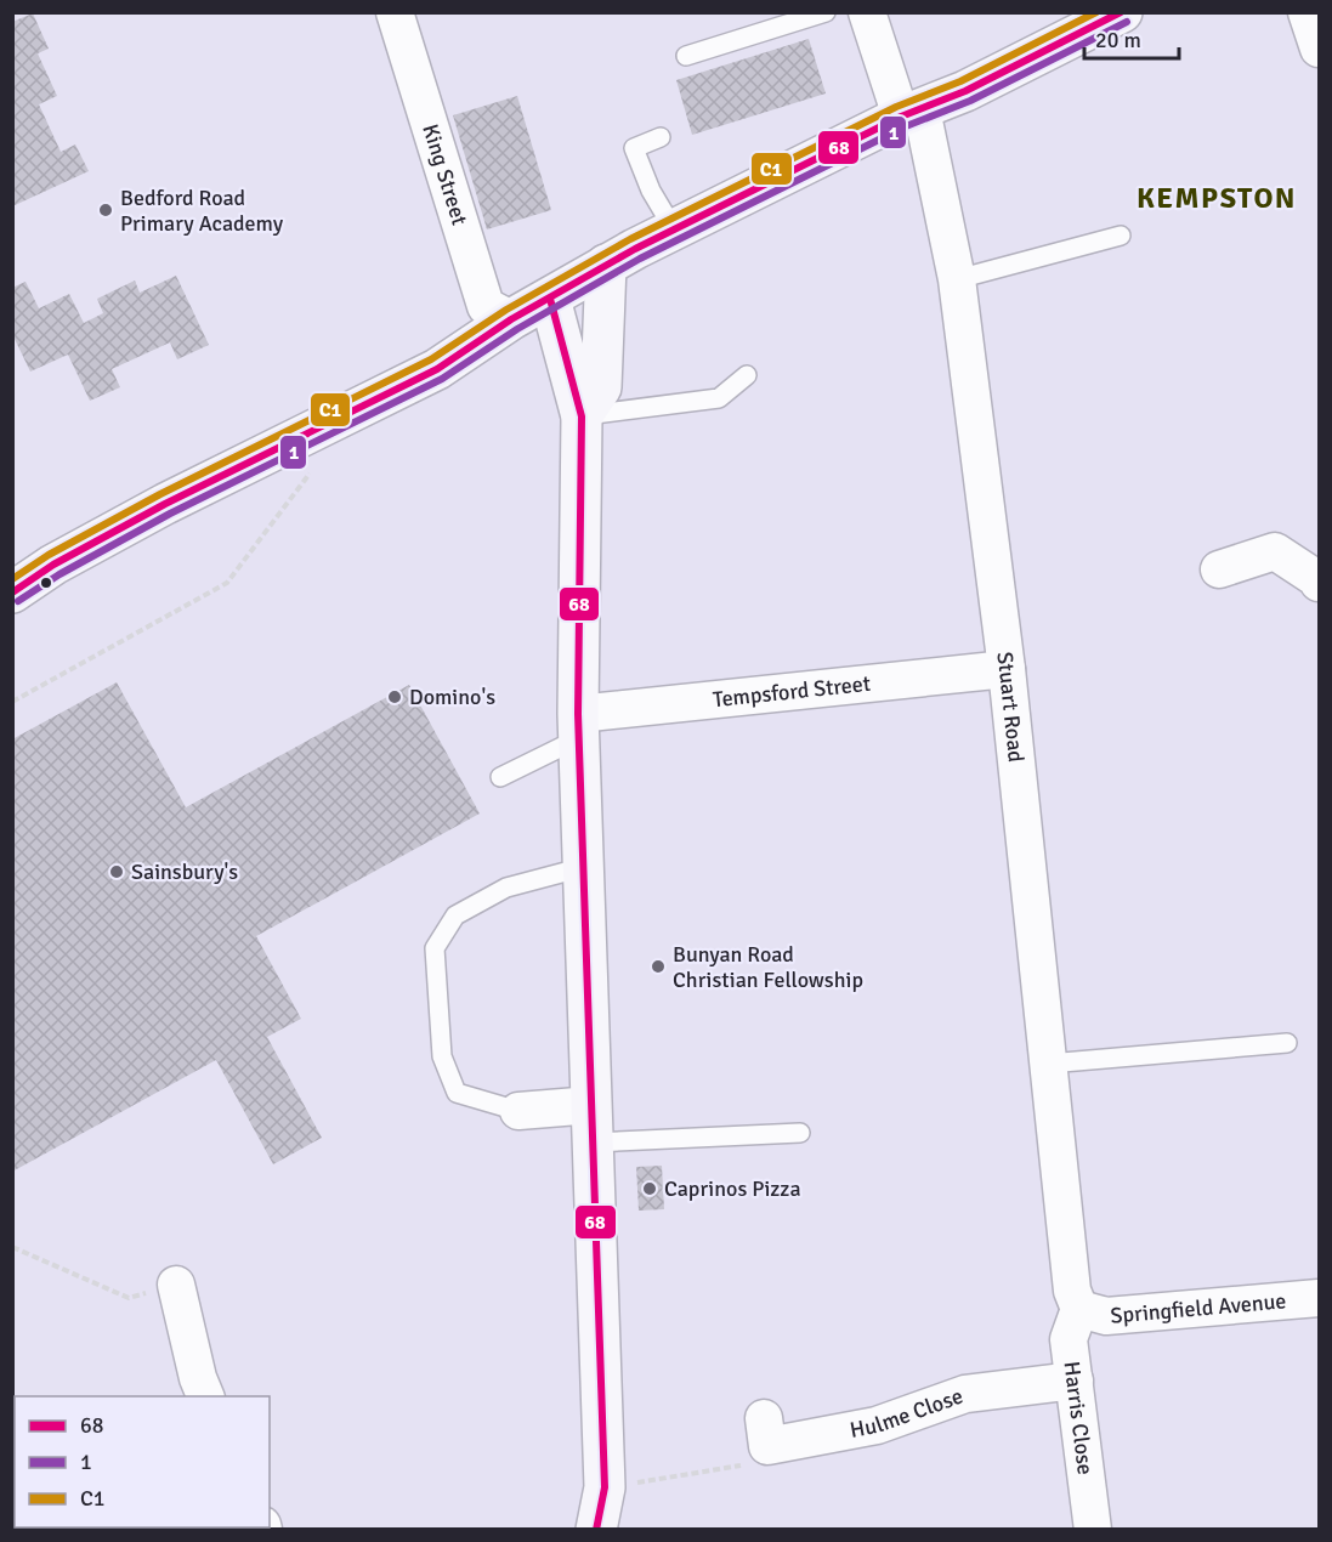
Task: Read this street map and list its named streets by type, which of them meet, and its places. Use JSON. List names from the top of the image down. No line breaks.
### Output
{"streets":{"street":["King Street","Tempsford Street","Stuart Road","Springfield Avenue","Hulme Close","Harris Close"]},"crossings":[["Tempsford Street","Stuart Road"],["Stuart Road","Springfield Avenue"],["Stuart Road","Harris Close"],["Springfield Avenue","Harris Close"],["Hulme Close","Harris Close"]],"districts":["KEMPSTON"],"places":["Bedford Road Primary Academy","Domino's","Sainsbury's","Bunyan Road Christian Fellowship","Caprinos Pizza"],"lines":["transit line 68","transit line C1","transit line 1"],"legend":["68","1","C1"],"scale_bar":"20 m"}
